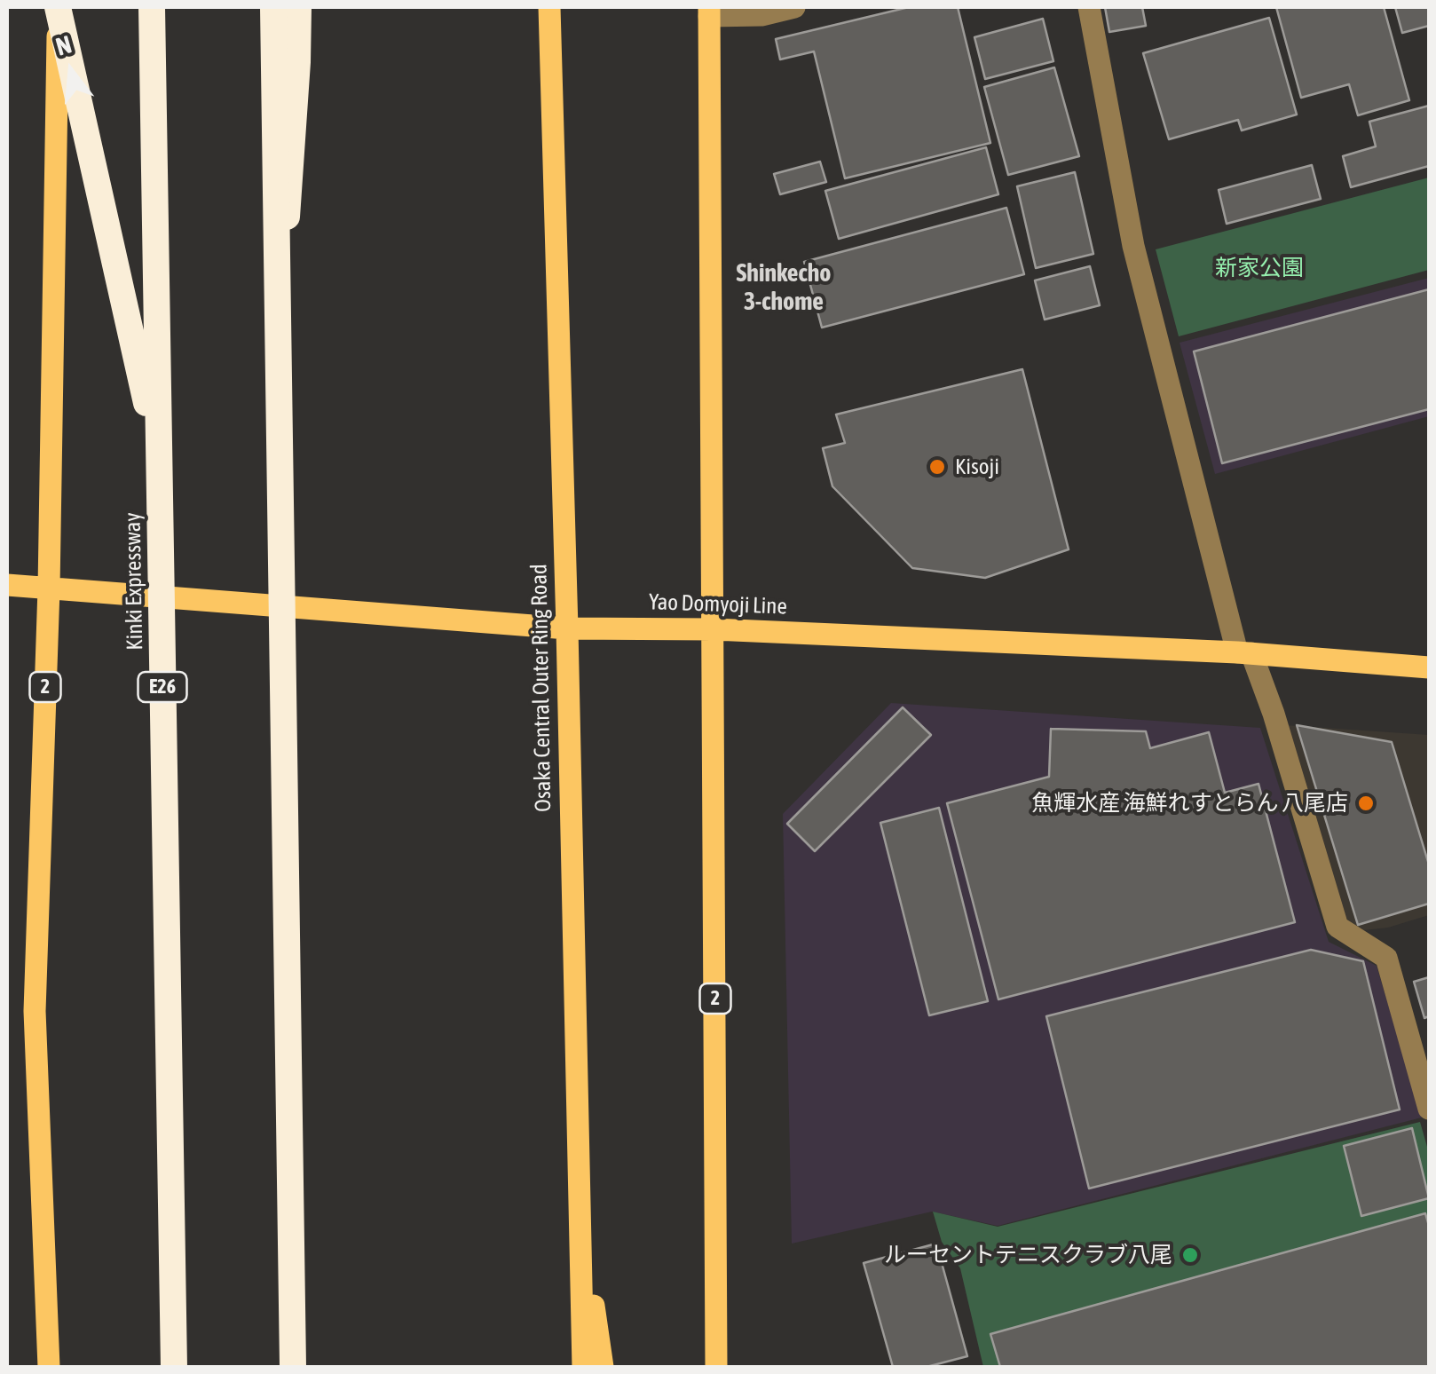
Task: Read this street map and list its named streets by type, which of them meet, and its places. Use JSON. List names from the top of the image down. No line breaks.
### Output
{"streets":{"highway":["Kinki Expressway","E26"],"main road":["Yao Domyoji Line","2","Osaka Central Outer Ring Road"]},"crossings":[["Yao Domyoji Line","2"],["Yao Domyoji Line","Osaka Central Outer Ring Road"]],"districts":["Shinkecho 3-chome"],"parks":["新家公園"],"places":["Kisoji","魚輝水産 海鮮れすとらん 八尾店","ルーセントテニスクラブ八尾"],"north":"top"}
